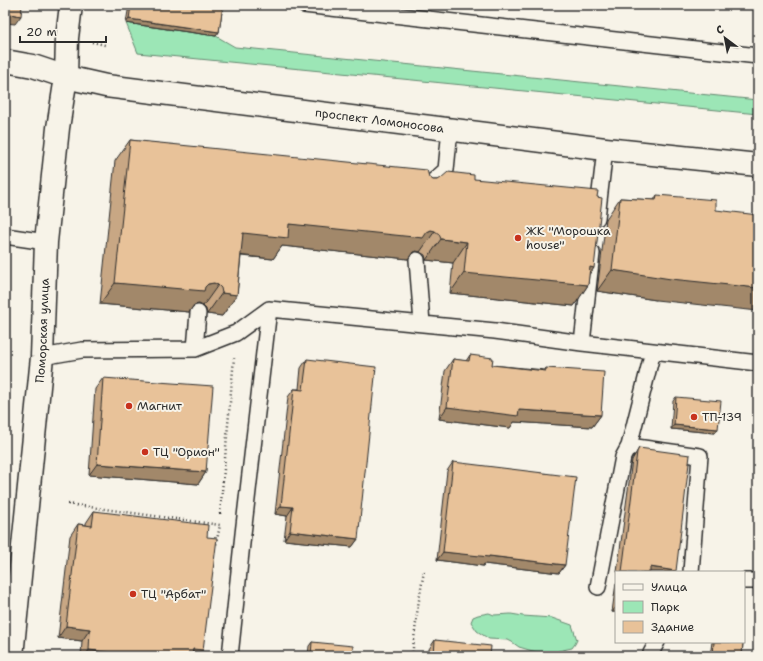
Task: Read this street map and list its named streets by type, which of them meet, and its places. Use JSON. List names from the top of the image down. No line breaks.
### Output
{"streets":{"main road":["проспект Ломоносова","Поморская улица"]},"crossings":[["проспект Ломоносова","Поморская улица"]],"places":["ЖК \"Морошка house\"","Магнит","ТП-139","ТЦ \"Орион\"","ТЦ \"Арбат\""],"legend":["Улица","Парк","Здание"],"scale_bar":"20 m","north":"top left"}
